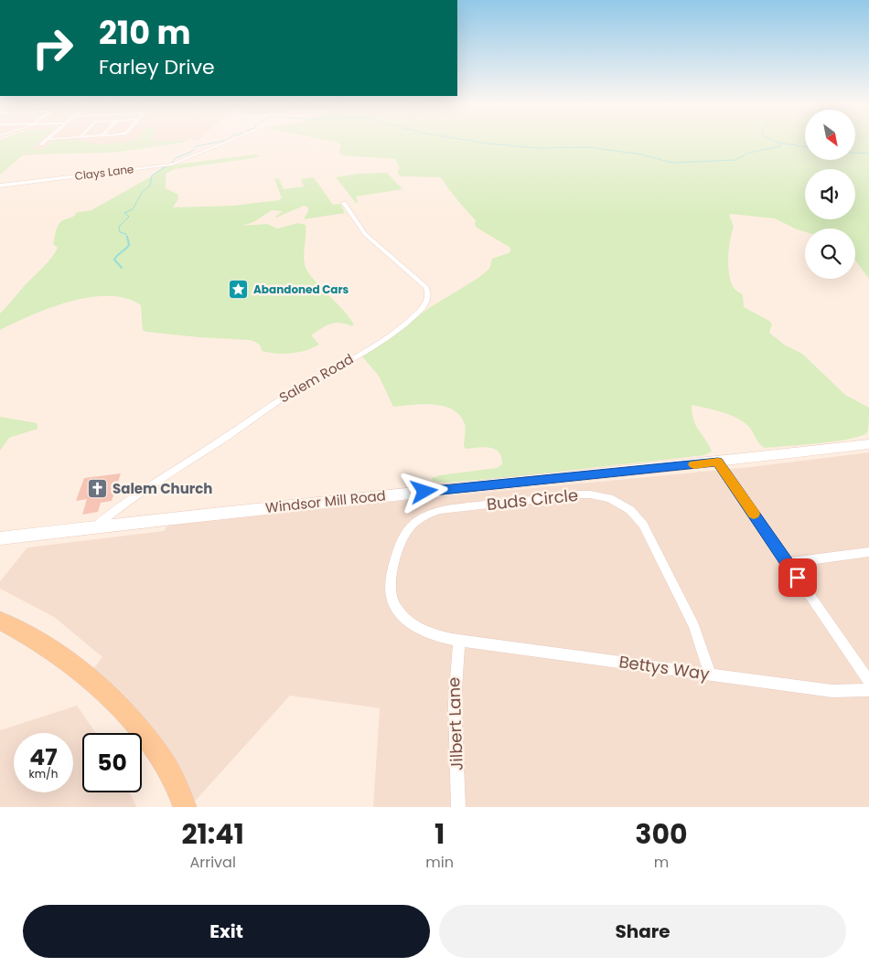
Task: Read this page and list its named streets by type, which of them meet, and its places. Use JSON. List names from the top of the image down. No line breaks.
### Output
{"streets":{"main road":["Windsor Mill Road"],"street":["Clays Lane","Salem Road","Buds Circle","Bettys Way","Jilbert Lane"]},"crossings":[["Salem Road","Windsor Mill Road"],["Buds Circle","Bettys Way"],["Buds Circle","Jilbert Lane"],["Bettys Way","Jilbert Lane"]],"places":{"place":["Abandoned Cars"],"church":["Salem Church"]},"north":"bottom right","page":{"turn":["210 m","Farley Drive"],"speed":"47 km/h","limit":"50","eta":["21:41","Arrival","1","min","300","m"],"buttons":["Exit","Share"]}}
